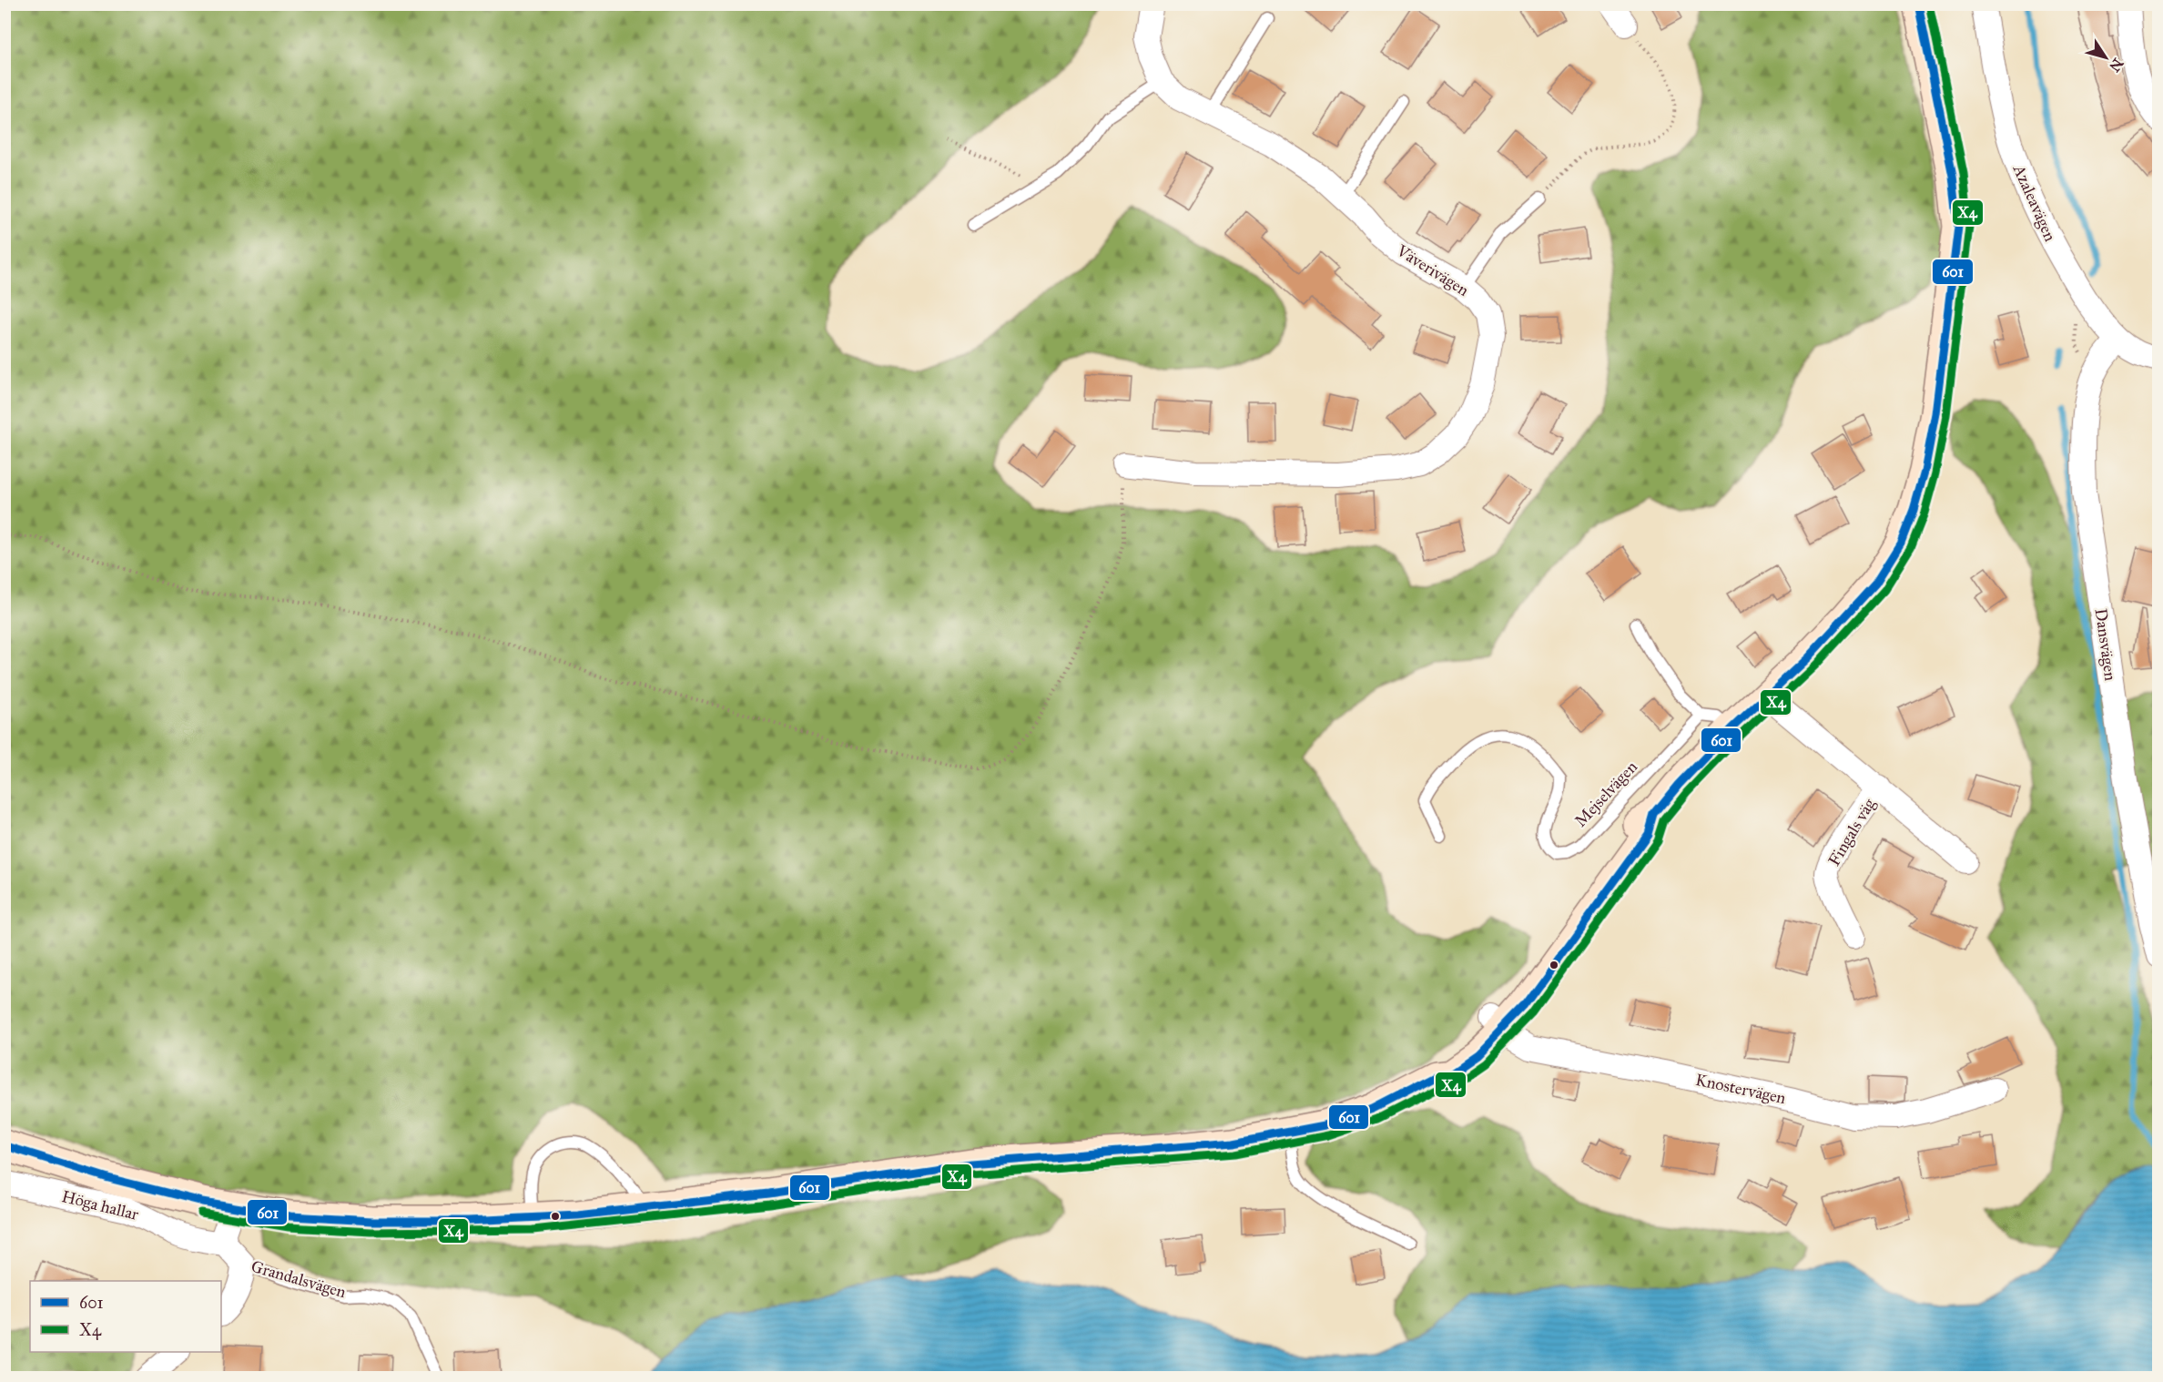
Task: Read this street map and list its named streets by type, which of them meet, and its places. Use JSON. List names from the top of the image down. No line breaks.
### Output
{"streets":{"street":["Azaleavägen","Väverivägen","Dansvägen","Fingals väg","Knostervägen","Höga hallar","Grandalsvägen"],"lane":["Mejselvägen"]},"crossings":[["Azaleavägen","Dansvägen"],["Höga hallar","Grandalsvägen"]],"lines":["transit line 601","transit line X4"],"legend":["601","X4"],"north":"bottom right"}
